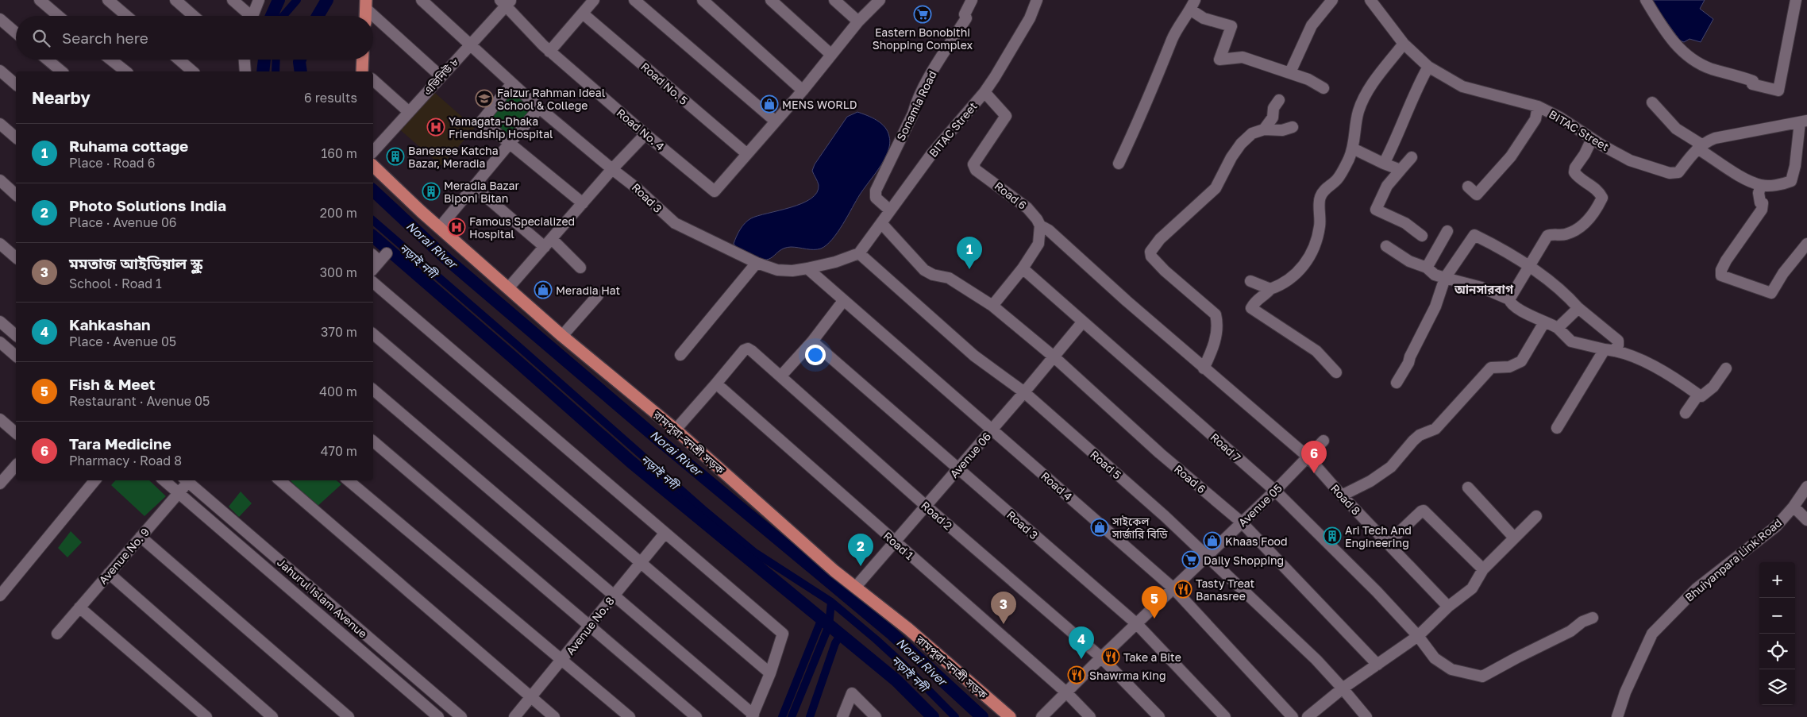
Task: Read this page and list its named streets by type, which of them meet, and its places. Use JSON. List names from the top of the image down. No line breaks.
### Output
{"streets":{"main road":["রামপুরা-বনশ্রী সড়ক"],"street":["এভিনিউ ৮","Road No. 5","Sonamia Road","Road No. 4","BITAC Street","Road 6","Road 3","Road 7","Avenue 06","Road 5","Road 4","Road 8","Avenue 05","Road 2","Road 1","Avenue No. 9","Bhuiyanpara Link Road","Jahurul Islam Avenue","Avenue No. 8"]},"crossings":[["এভিনিউ ৮","Road No. 4"],["এভিনিউ ৮","Road 3"],["Road No. 5","Road No. 4"],["Sonamia Road","BITAC Street"],["BITAC Street","Road 6"],["BITAC Street","Road 3"],["BITAC Street","Road 5"],["Road 6","Avenue 06"],["Road 6","Road 8"],["Road 6","Avenue 05"],["Road 3","Avenue 06"],["Road 3","Road 5"],["Road 3","Road 4"],["Road 3","Avenue 05"],["রামপুরা-বনশ্রী সড়ক","Avenue 06"],["Road 7","Avenue 06"],["Road 7","Avenue 05"],["Avenue 06","Road 5"],["Avenue 06","Road 4"],["Avenue 06","Road 2"],["Avenue 06","Road 1"],["Road 5","Avenue 05"],["Road 4","Avenue 05"],["Road 8","Avenue 05"],["Avenue 05","Road 2"],["Avenue 05","Road 1"],["Road 2","Road 1"],["Avenue No. 9","Jahurul Islam Avenue"]],"districts":["আনসারবাগ"],"water":["Norai River","নড়াই নদী"],"places":{"supermarket":["Eastern Bonobithi Shopping Complex","Daily Shopping"],"school or university":["Faizur Rahman Ideal School & College"],"shop":["MENS WORLD","Meradia Hat","সাইকেল সার্জারি বিডি","Khaas Food"],"hospital":["Yamagata-Dhaka Friendship Hospital","Famous Specialized Hospital"],"building":["Banesree Katcha Bazar, Meradia","Meradia Bazar Biponi Bitan","Ari Tech And Engineering"],"restaurant":["Tasty Treat Banasree","Take a Bite","Shawrma King"]},"page":{"search":"Search here","heading":["Nearby","6 results"],"list":[{"mark":"1","name":"Ruhama cottage","note":"Place · Road 6","value":"160 m"},{"mark":"2","name":"Photo Solutions India","note":"Place · Avenue 06","value":"200 m"},{"mark":"3","name":"মমতাজ আইডিয়াল স্কুল","note":"School · Road 1","value":"300 m"},{"mark":"4","name":"Kahkashan","note":"Place · Avenue 05","value":"370 m"},{"mark":"5","name":"Fish & Meet","note":"Restaurant · Avenue 05","value":"400 m"},{"mark":"6","name":"Tara Medicine","note":"Pharmacy · Road 8","value":"470 m"}],"pins":["1","6","2","5","3","4"],"map_buttons":["+","−"]}}
